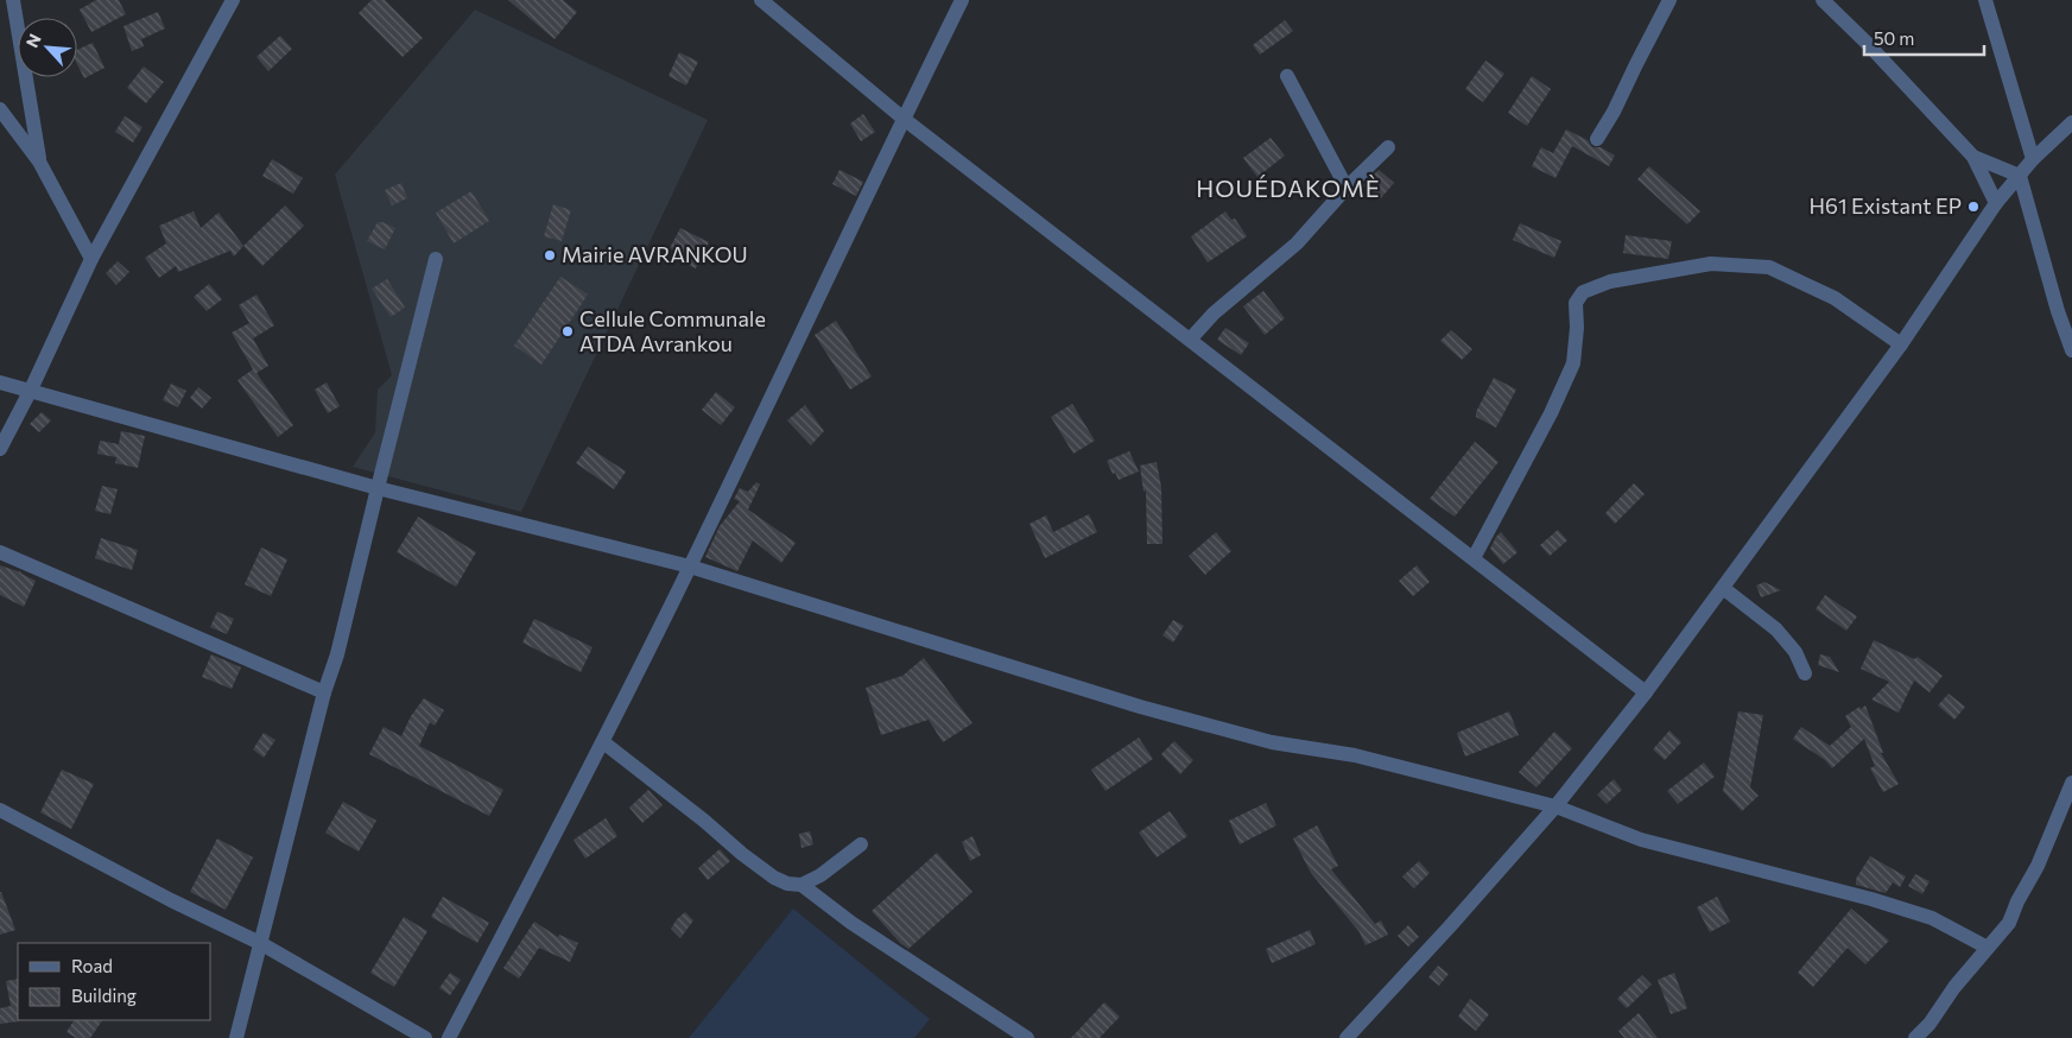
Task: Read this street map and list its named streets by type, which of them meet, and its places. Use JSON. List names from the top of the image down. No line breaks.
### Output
{"districts":["HOUÉDAKOMÈ"],"places":["H61 Existant EP","Mairie AVRANKOU","Cellule Communale ATDA Avrankou"],"legend":["Road","Building"],"scale_bar":"50 m","north":"top left"}
